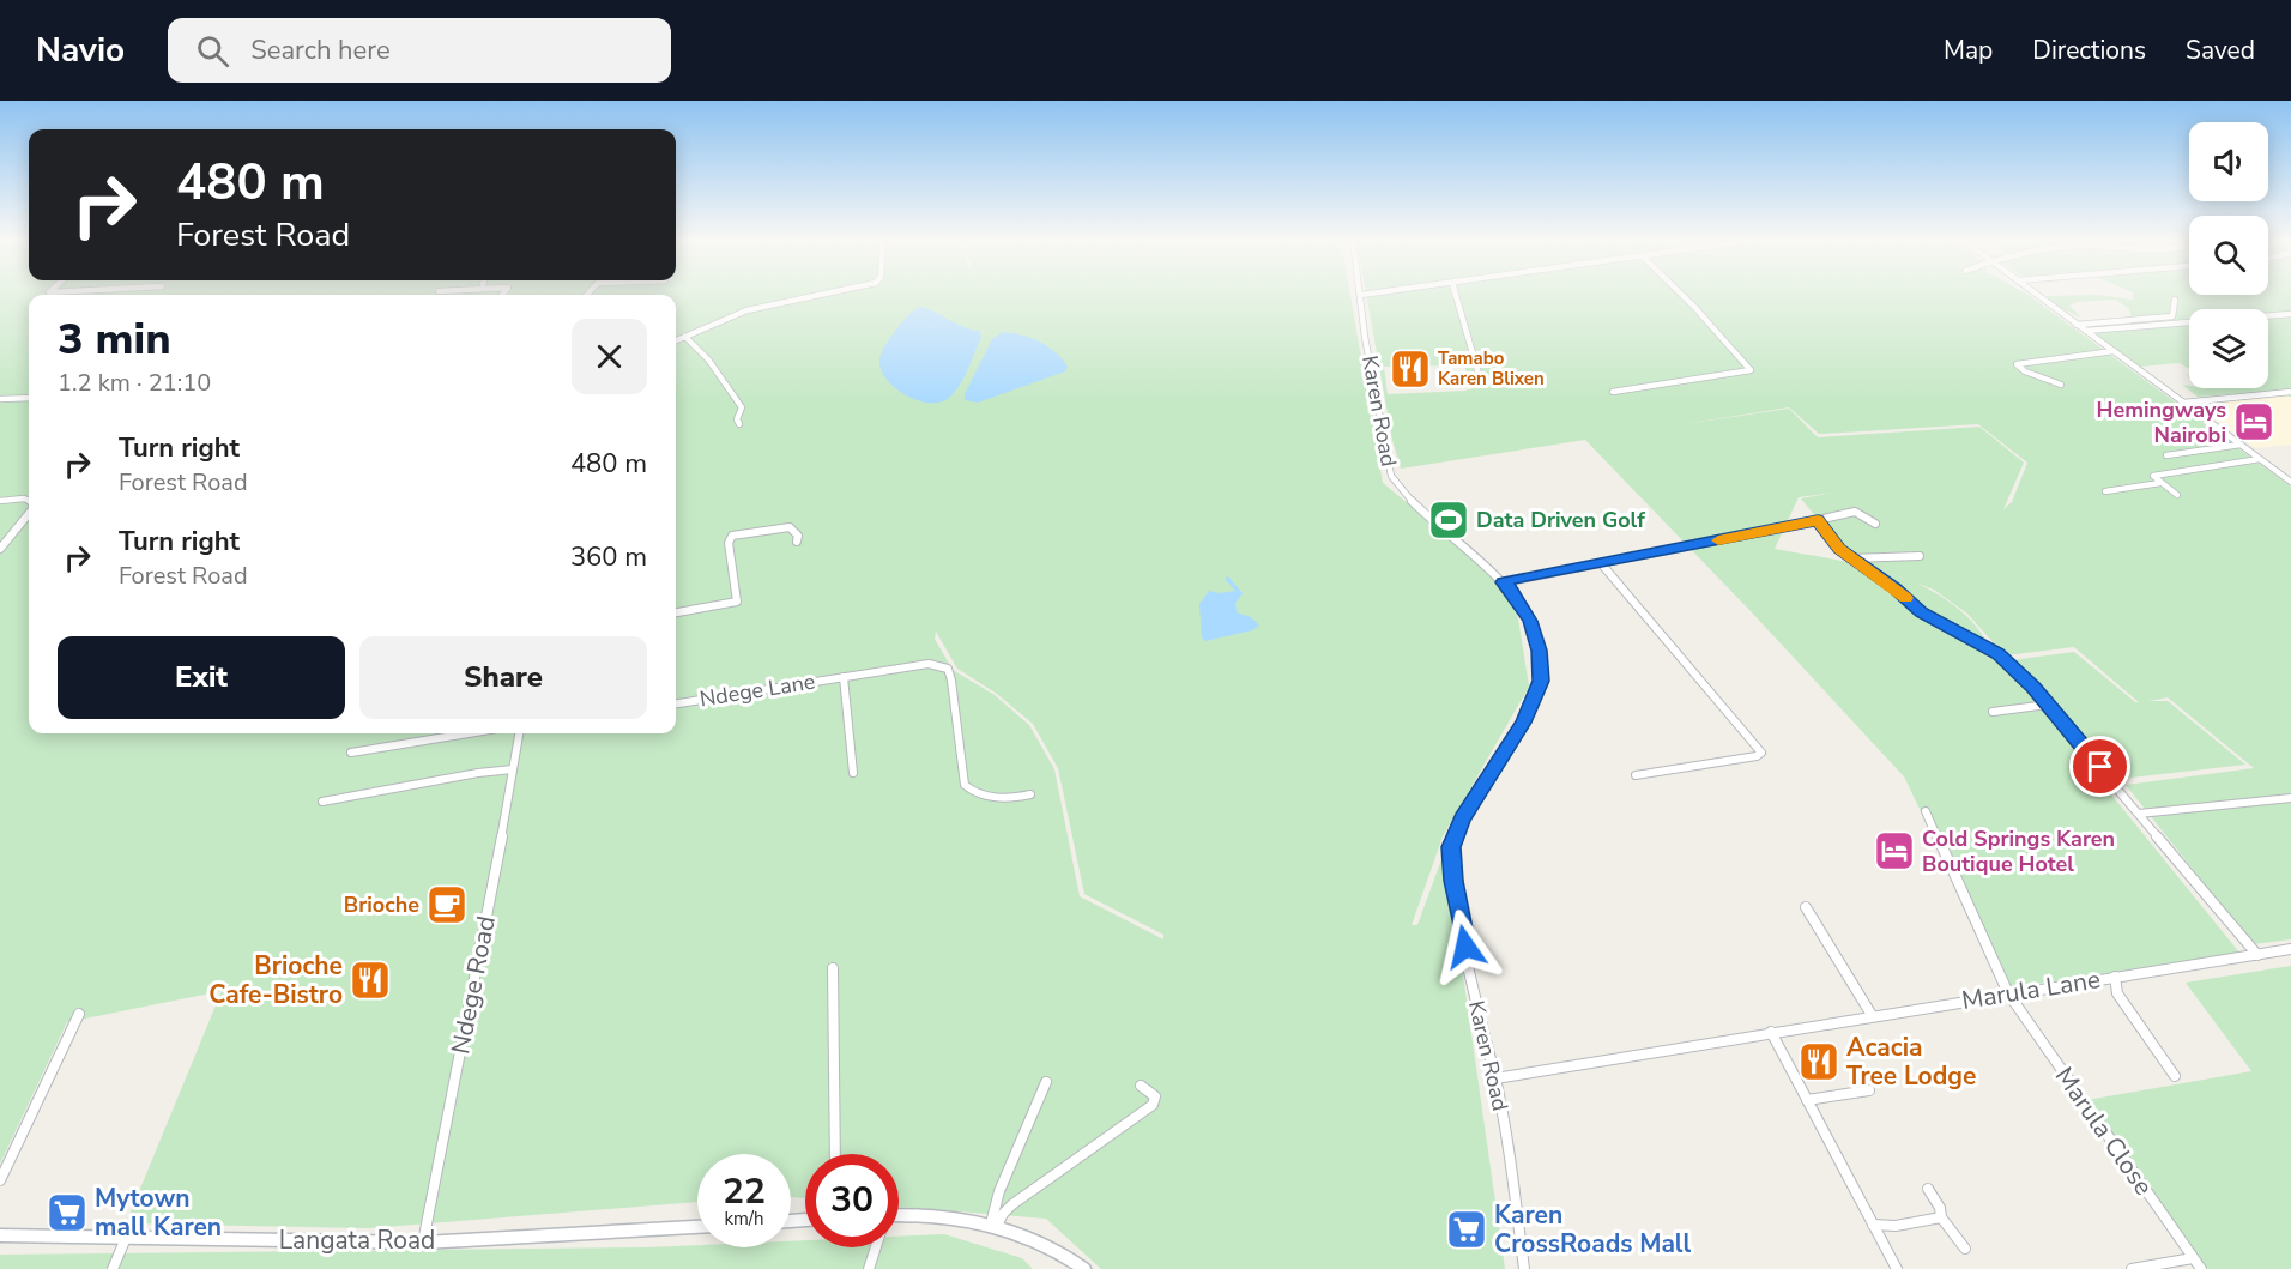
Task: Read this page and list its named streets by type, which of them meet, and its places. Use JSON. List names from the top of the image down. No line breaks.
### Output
{"streets":{"main road":["Langata Road"],"street":["Karen Road","Ndege Lane","Ndege Road","Marula Lane","Marula Close"]},"crossings":[["Karen Road","Marula Lane"],["Ndege Road","Langata Road"],["Marula Lane","Marula Close"]],"places":{"restaurant":["Tamabo Karen Blixen","Brioche Cafe-Bistro","Acacia Tree Lodge"],"hotel":["Hemingways Nairobi","Cold Springs Karen Boutique Hotel"],"sports":["Data Driven Golf"],"cafe":["Brioche"],"supermarket":["Mytown mall Karen","Karen CrossRoads Mall"]},"page":{"header":"Navio","search":"Search here","nav":["Map","Directions","Saved"],"turn":["480 m","Forest Road"],"heading":["3 min","1.2 km · 21:10"],"list":[{"name":"Turn right","note":"Forest Road","value":"480 m"},{"name":"Turn right","note":"Forest Road","value":"360 m"}],"buttons":["Exit","Share"],"speed":"22 km/h","limit":"30"}}
